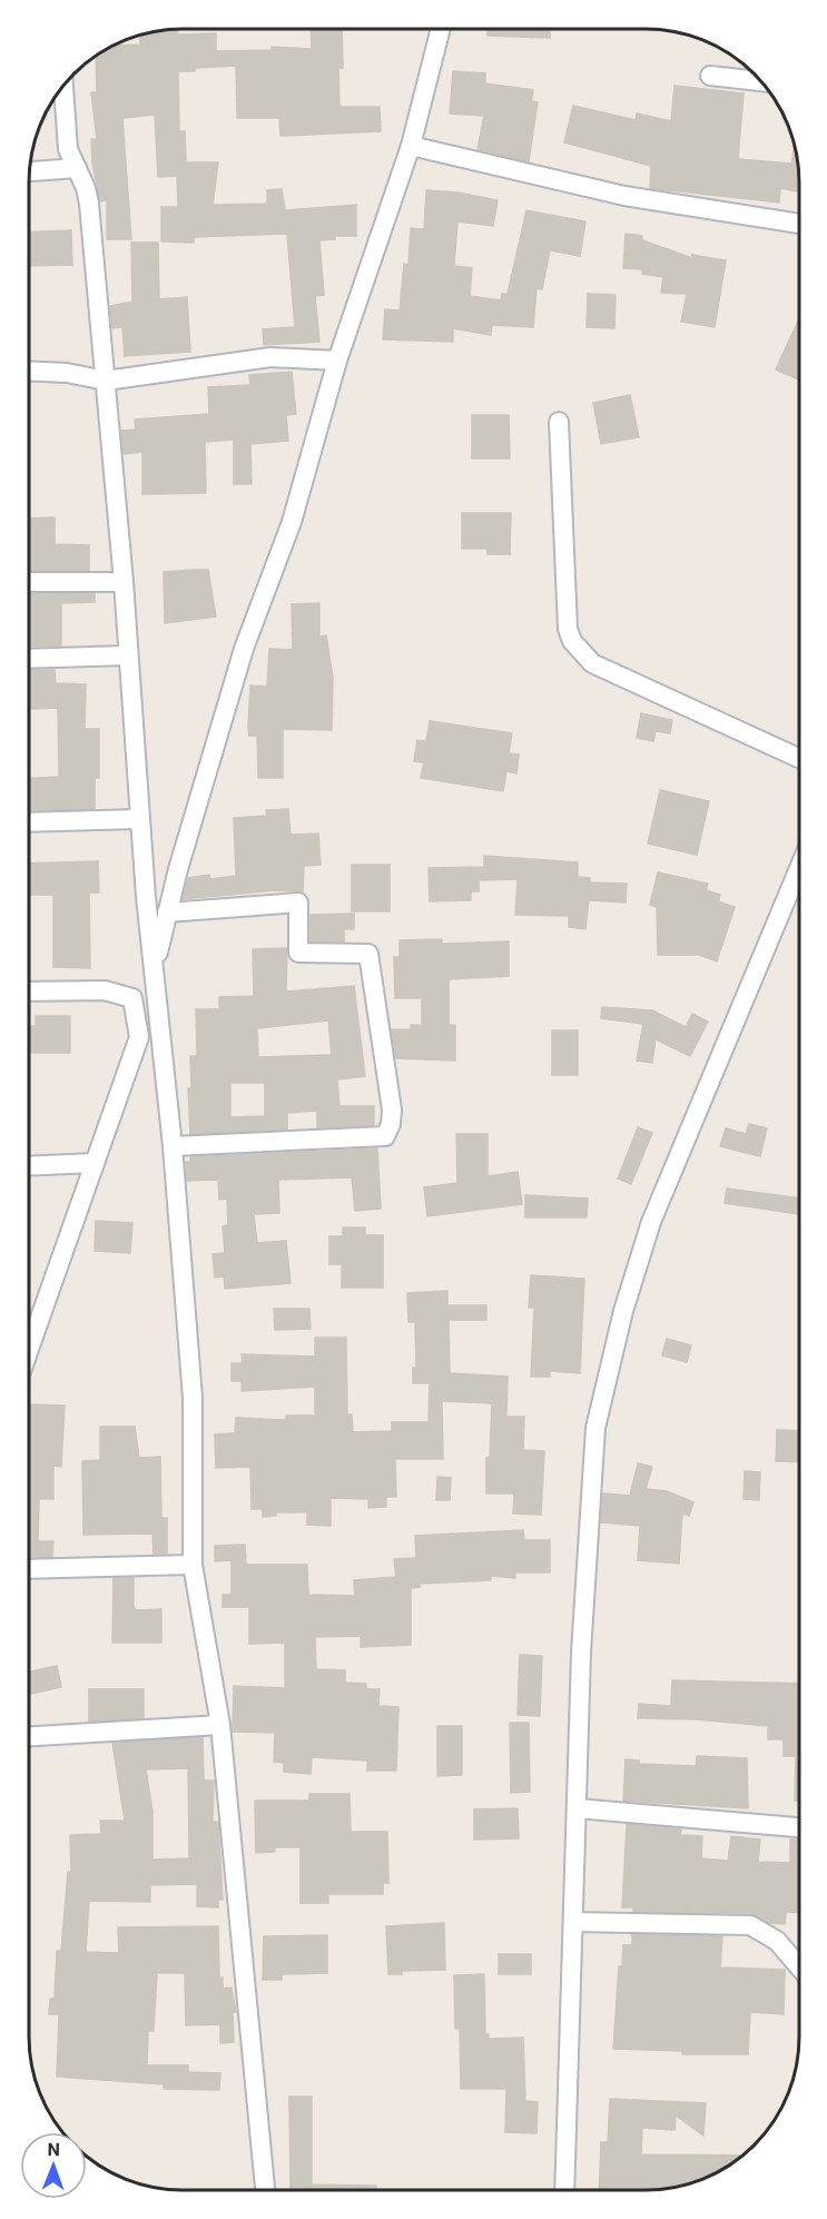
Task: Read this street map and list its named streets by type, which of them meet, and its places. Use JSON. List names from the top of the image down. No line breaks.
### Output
{"north":"top"}
